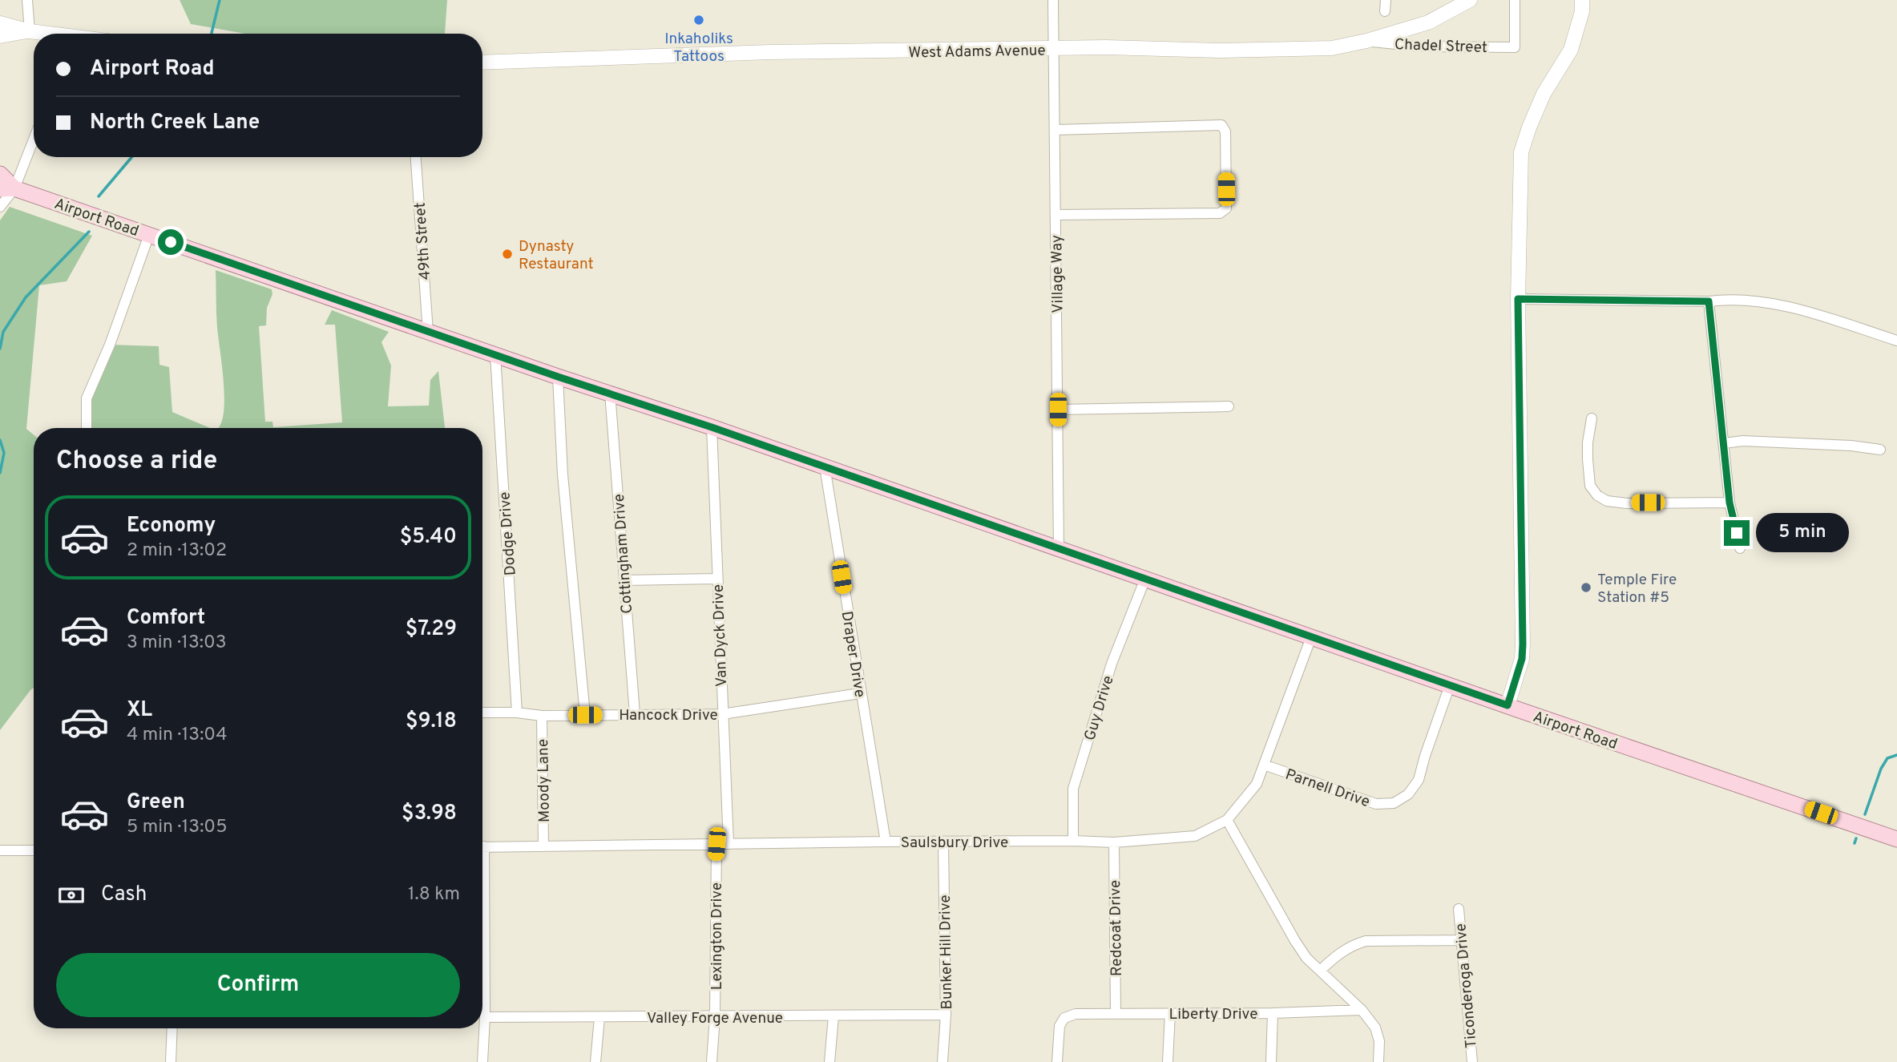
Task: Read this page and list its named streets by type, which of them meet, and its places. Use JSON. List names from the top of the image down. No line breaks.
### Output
{"streets":{"main road":["West Adams Avenue","Airport Road"],"street":["Chadel Street","49th Street","Village Way","Dodge Drive","Cottingham Drive","Van Dyck Drive","Draper Drive","Guy Drive","Hancock Drive","Moody Lane","Parnell Drive","Saulsbury Drive","Redcoat Drive","Lexington Drive","Bunker Hill Drive","Ticonderoga Drive","Liberty Drive","Valley Forge Avenue"]},"crossings":[["Chadel Street","West Adams Avenue"],["West Adams Avenue","Village Way"],["Airport Road","49th Street"],["Airport Road","Village Way"],["Airport Road","Dodge Drive"],["Airport Road","Cottingham Drive"],["Airport Road","Van Dyck Drive"],["Airport Road","Draper Drive"],["Airport Road","Guy Drive"],["Airport Road","Parnell Drive"],["Airport Road","Saulsbury Drive"],["Dodge Drive","Hancock Drive"],["Cottingham Drive","Hancock Drive"],["Van Dyck Drive","Hancock Drive"],["Van Dyck Drive","Saulsbury Drive"],["Draper Drive","Hancock Drive"],["Draper Drive","Saulsbury Drive"],["Guy Drive","Saulsbury Drive"],["Hancock Drive","Moody Lane"],["Moody Lane","Saulsbury Drive"],["Parnell Drive","Saulsbury Drive"],["Saulsbury Drive","Redcoat Drive"],["Saulsbury Drive","Lexington Drive"],["Saulsbury Drive","Bunker Hill Drive"],["Redcoat Drive","Liberty Drive"],["Lexington Drive","Valley Forge Avenue"],["Bunker Hill Drive","Valley Forge Avenue"]],"places":["Inkaholiks Tattoos","Dynasty Restaurant","Temple Fire Station #5"],"page":{"banner":["Airport Road","North Creek Lane"],"heading":"Choose a ride","list":[{"name":"Economy","note":"2 min · 13:02","value":"$5.40"},{"name":"Comfort","note":"3 min · 13:03","value":"$7.29"},{"name":"XL","note":"4 min · 13:04","value":"$9.18"},{"name":"Green","note":"5 min · 13:05","value":"$3.98"}],"bubble":"5 min","pay":["Cash","1.8 km"],"buttons":"Confirm"}}
